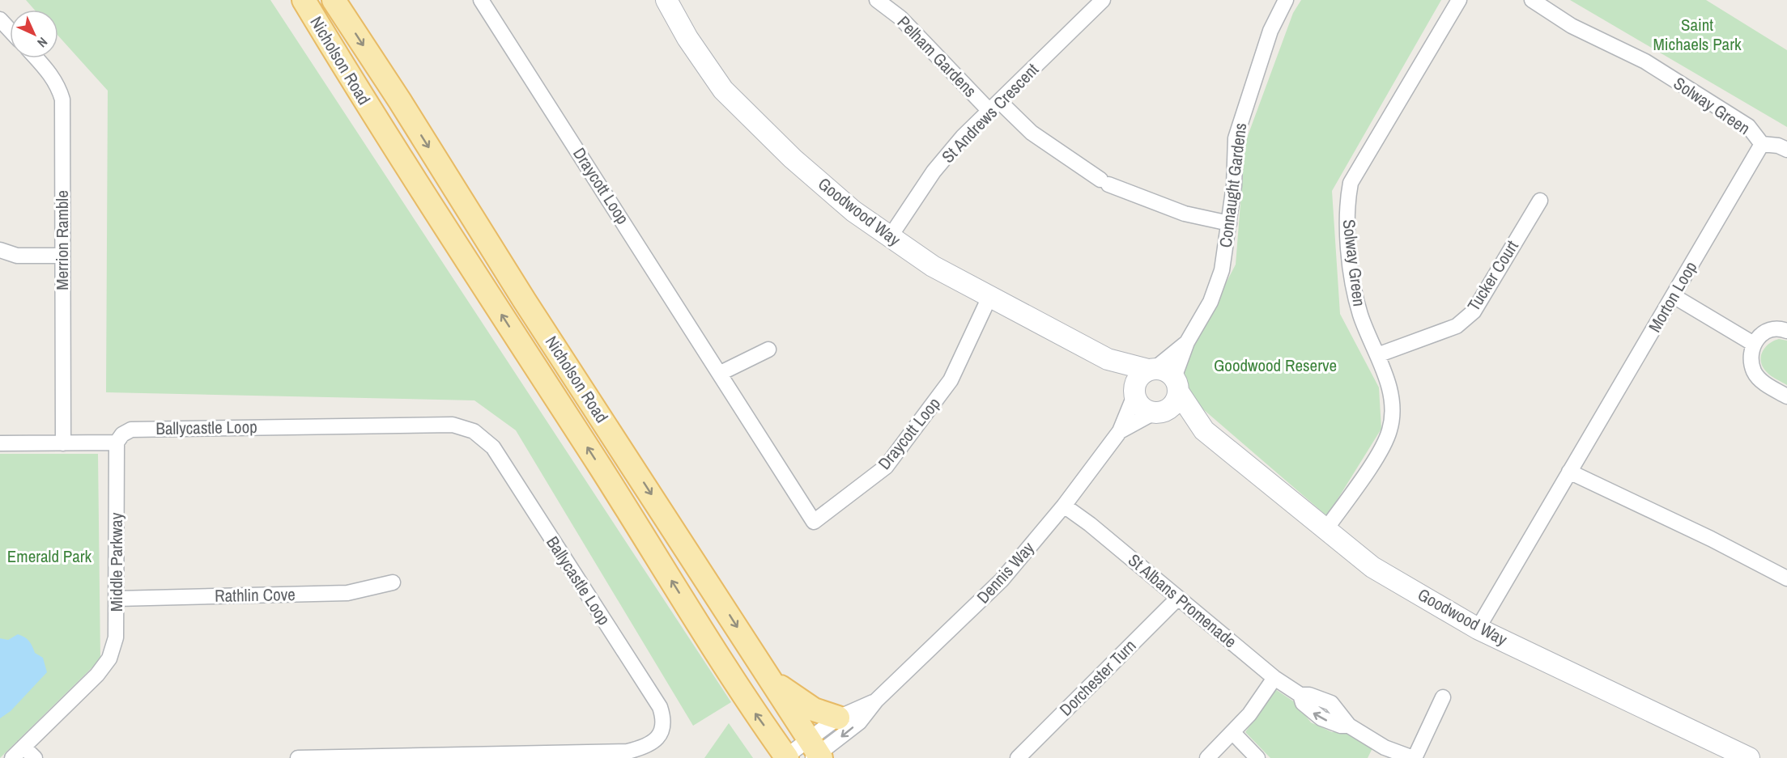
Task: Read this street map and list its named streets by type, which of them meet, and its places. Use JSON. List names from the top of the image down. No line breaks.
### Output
{"streets":{"main road":["Nicholson Road"],"street":["Pelham Gardens","Solway Green","St Andrews Crescent","Connaught Gardens","Draycott Loop","Goodwood Way","Merrion Ramble","Tucker Court","Morton Loop","Ballycastle Loop","Middle Parkway","Dennis Way","Rathlin Cove","St Albans Promenade","Dorchester Turn"]},"crossings":[["Pelham Gardens","St Andrews Crescent"],["Pelham Gardens","Connaught Gardens"],["Nicholson Road","Dennis Way"],["Solway Green","Goodwood Way"],["Solway Green","Tucker Court"],["Solway Green","Morton Loop"],["St Andrews Crescent","Goodwood Way"],["Connaught Gardens","Goodwood Way"],["Connaught Gardens","Dennis Way"],["Draycott Loop","Goodwood Way"],["Goodwood Way","Morton Loop"],["Goodwood Way","Dennis Way"],["Ballycastle Loop","Middle Parkway"],["Middle Parkway","Rathlin Cove"],["Dennis Way","St Albans Promenade"],["St Albans Promenade","Dorchester Turn"]],"parks":["Saint Michaels Park","Goodwood Reserve","Emerald Park"],"north":"bottom right"}
